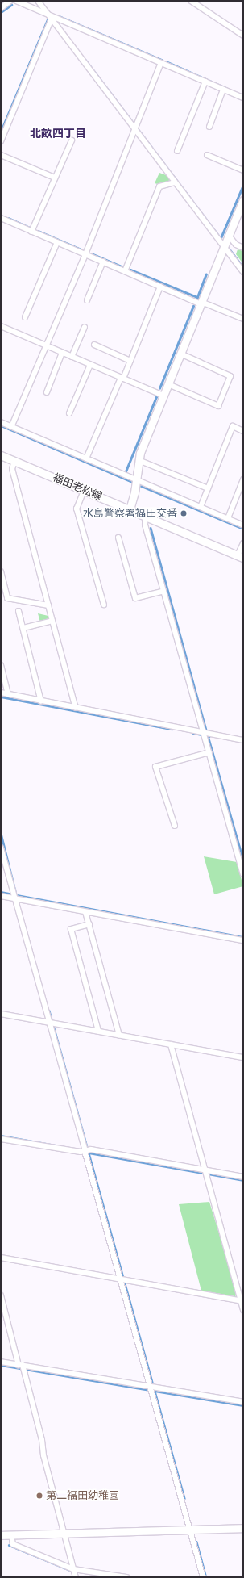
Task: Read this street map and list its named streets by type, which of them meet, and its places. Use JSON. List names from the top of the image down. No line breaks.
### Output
{"streets":{"street":["福田老松線"]},"districts":["北畝四丁目"],"places":["水島警察署福田交番","第二福田幼稚園"]}
